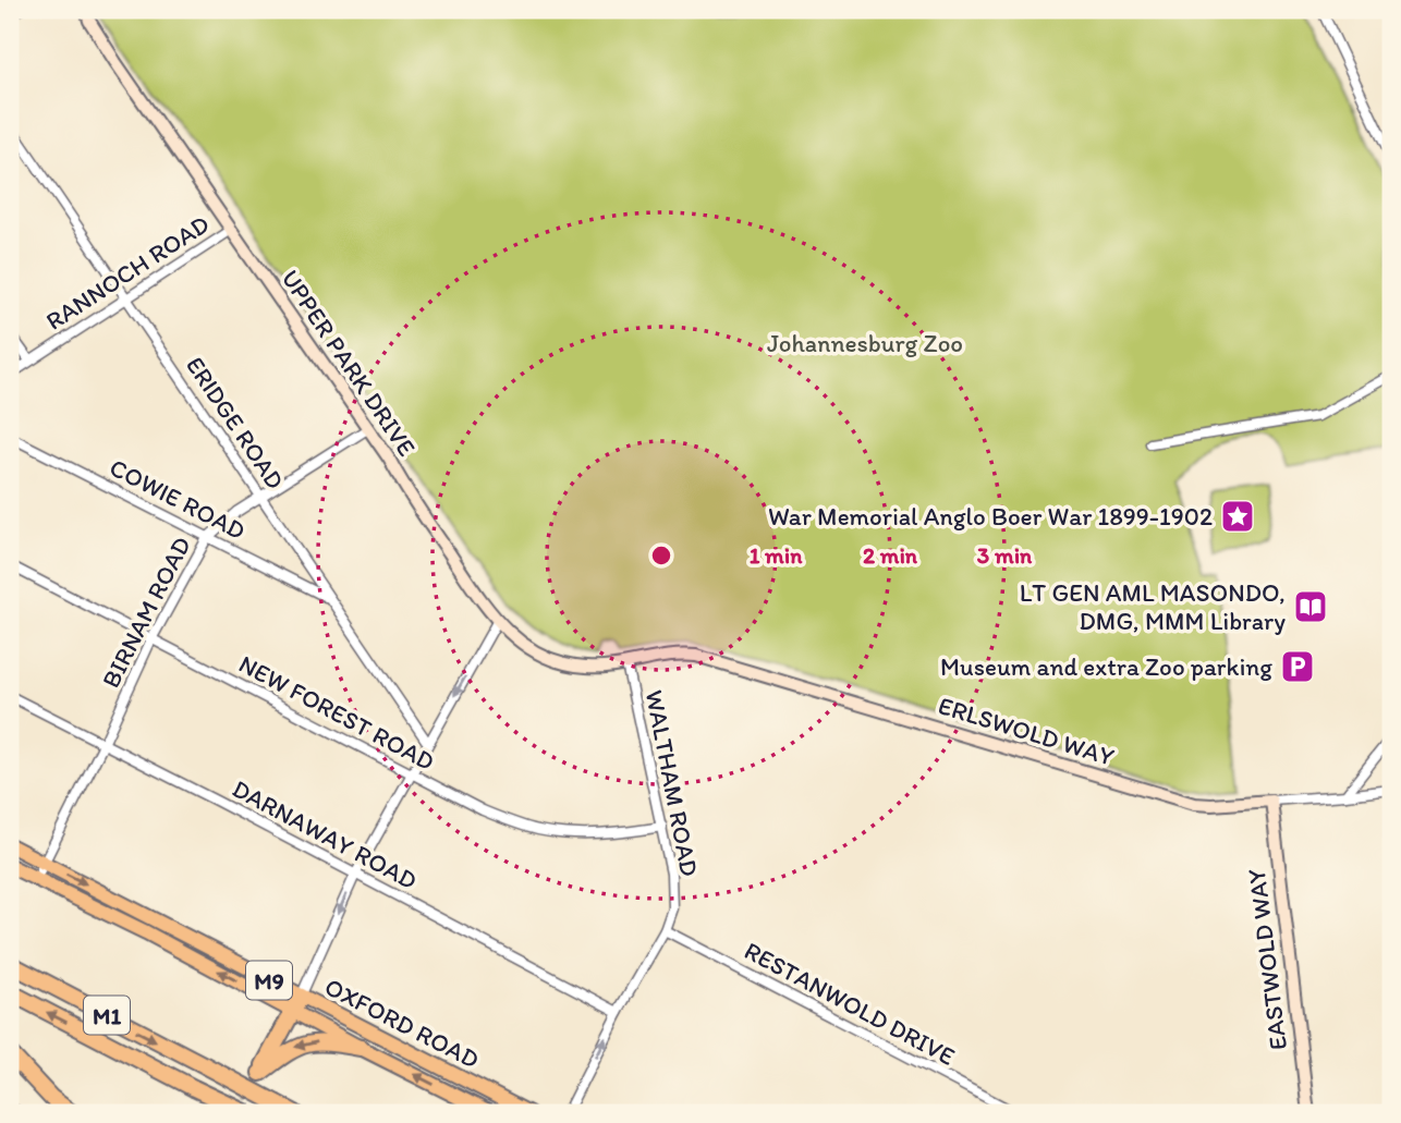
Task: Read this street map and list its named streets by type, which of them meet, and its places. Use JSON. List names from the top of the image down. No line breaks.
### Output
{"streets":{"highway":["M1"],"main road":["UPPER PARK DRIVE","ERLSWOLD WAY","EASTWOLD WAY","M9","OXFORD ROAD"],"street":["RANNOCH ROAD","ERIDGE ROAD","COWIE ROAD","BIRNAM ROAD","NEW FOREST ROAD","WALTHAM ROAD","DARNAWAY ROAD","RESTANWOLD DRIVE"]},"crossings":[["RANNOCH ROAD","UPPER PARK DRIVE"],["RANNOCH ROAD","ERIDGE ROAD"],["UPPER PARK DRIVE","BIRNAM ROAD"],["UPPER PARK DRIVE","ERLSWOLD WAY"],["UPPER PARK DRIVE","WALTHAM ROAD"],["ERIDGE ROAD","COWIE ROAD"],["ERIDGE ROAD","BIRNAM ROAD"],["COWIE ROAD","BIRNAM ROAD"],["BIRNAM ROAD","NEW FOREST ROAD"],["BIRNAM ROAD","DARNAWAY ROAD"],["BIRNAM ROAD","OXFORD ROAD"],["NEW FOREST ROAD","WALTHAM ROAD"],["ERLSWOLD WAY","WALTHAM ROAD"],["ERLSWOLD WAY","EASTWOLD WAY"],["WALTHAM ROAD","DARNAWAY ROAD"],["WALTHAM ROAD","RESTANWOLD DRIVE"]],"parks":["Johannesburg Zoo"],"places":{"place":["War Memorial Anglo Boer War 1899-1902"],"library":["LT GEN AML MASONDO, DMG, MMM Library"],"parking":["Museum and extra Zoo parking"]},"rings":["1 min","2 min","3 min"]}
